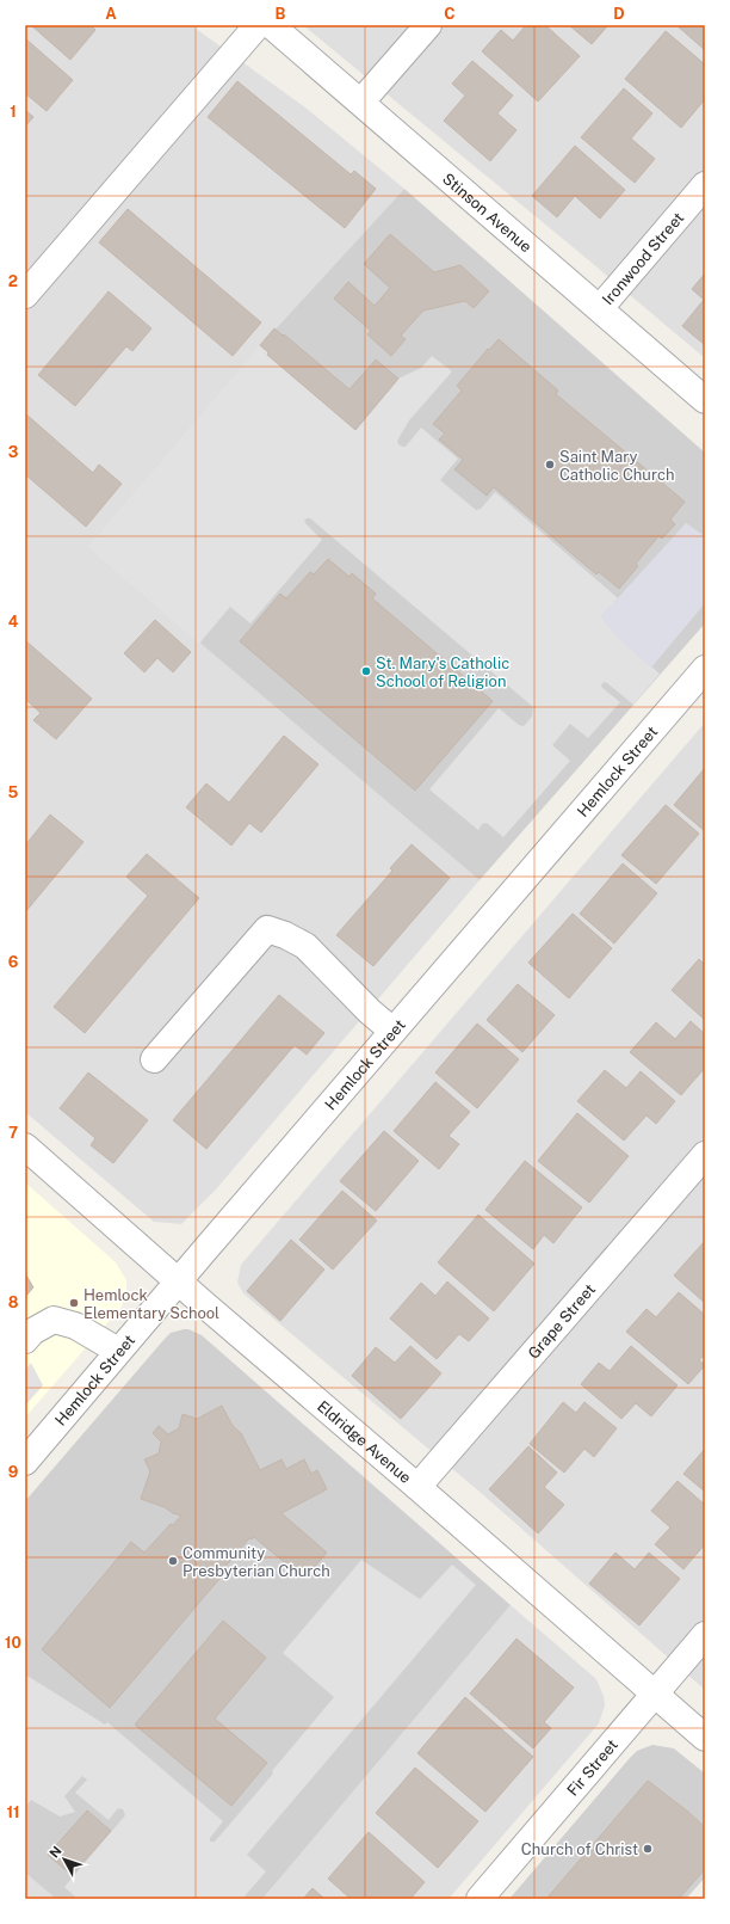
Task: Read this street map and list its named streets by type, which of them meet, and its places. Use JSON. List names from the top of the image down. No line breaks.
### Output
{"streets":{"street":["Stinson Avenue","Ironwood Street","Hemlock Street","Grape Street","Eldridge Avenue","Fir Street"]},"crossings":[["Stinson Avenue","Ironwood Street"],["Hemlock Street","Eldridge Avenue"],["Grape Street","Eldridge Avenue"],["Eldridge Avenue","Fir Street"]],"places":["Saint Mary Catholic Church","St. Mary's Catholic School of Religion","Hemlock Elementary School","Community Presbyterian Church","Church of Christ"],"north":"top left","grid":{"columns":["A","B","C","D"],"rows":["1","2","3","4","5","6","7","8","9","10","11"]}}
